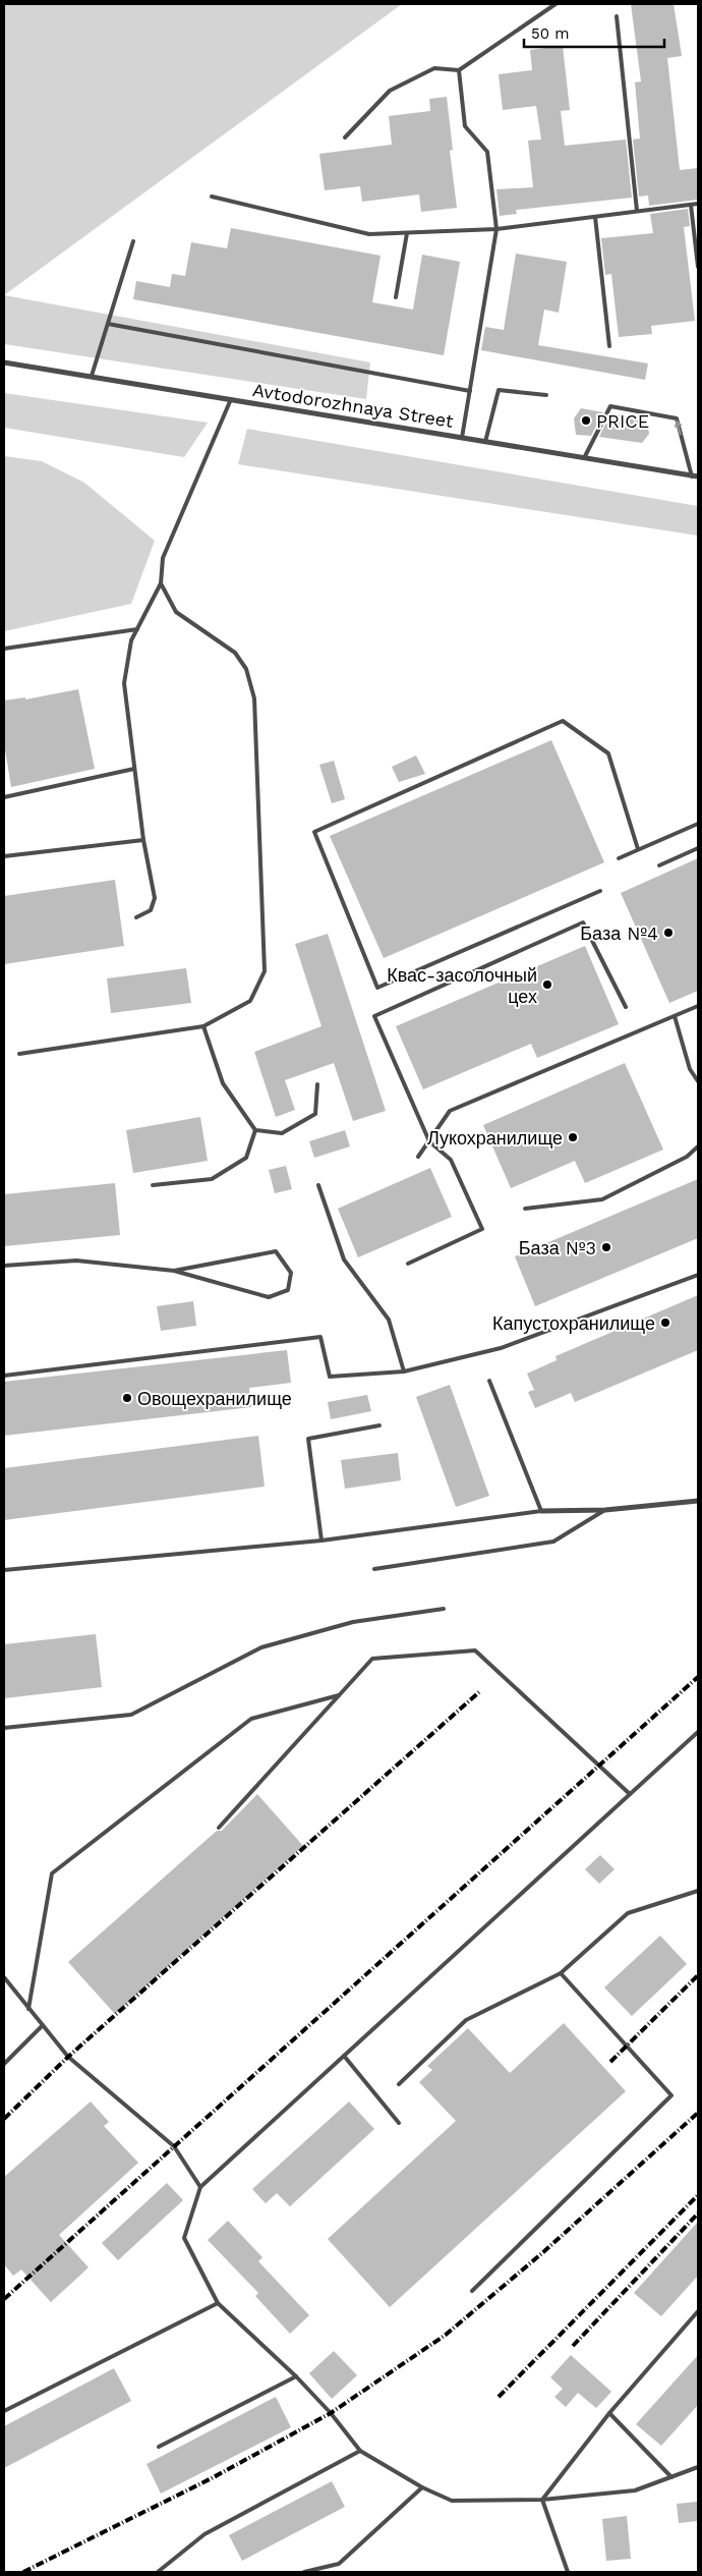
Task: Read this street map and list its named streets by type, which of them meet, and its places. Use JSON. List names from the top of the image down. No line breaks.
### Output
{"streets":{"street":["Avtodorozhnaya Street"]},"places":["PRICE","База №4","Квас-засолочный цех","Лукохранилище","База №3","Капустохранилище","Овощехранилище"],"scale_bar":"50 m"}
